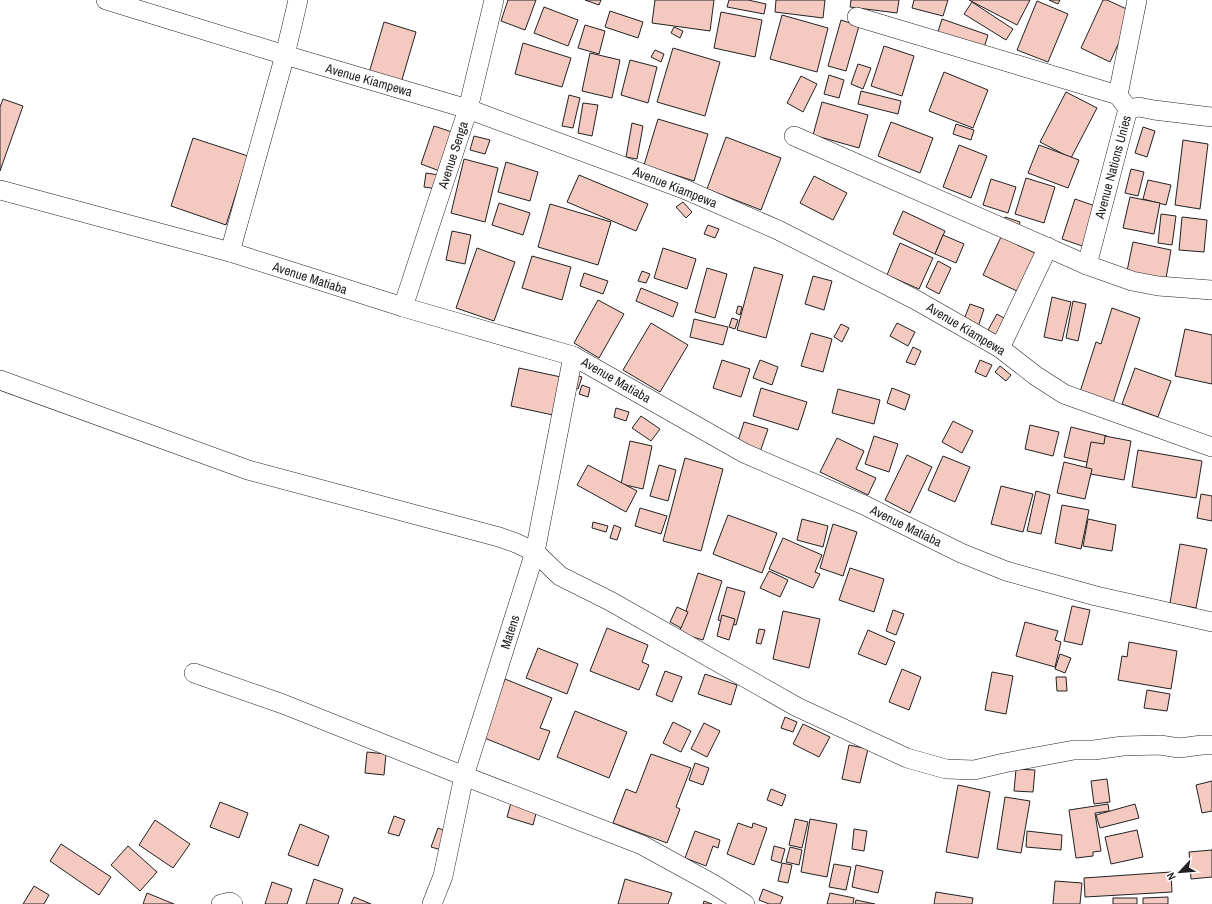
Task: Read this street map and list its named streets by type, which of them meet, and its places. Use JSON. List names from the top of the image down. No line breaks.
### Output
{"streets":{"street":["Avenue Kiampewa","Avenue Senga","Avenue Nations Unies","Avenue Matiaba","Matens"]},"crossings":[["Avenue Kiampewa","Avenue Senga"],["Avenue Senga","Avenue Matiaba"],["Avenue Matiaba","Matens"]],"north":"bottom left"}
